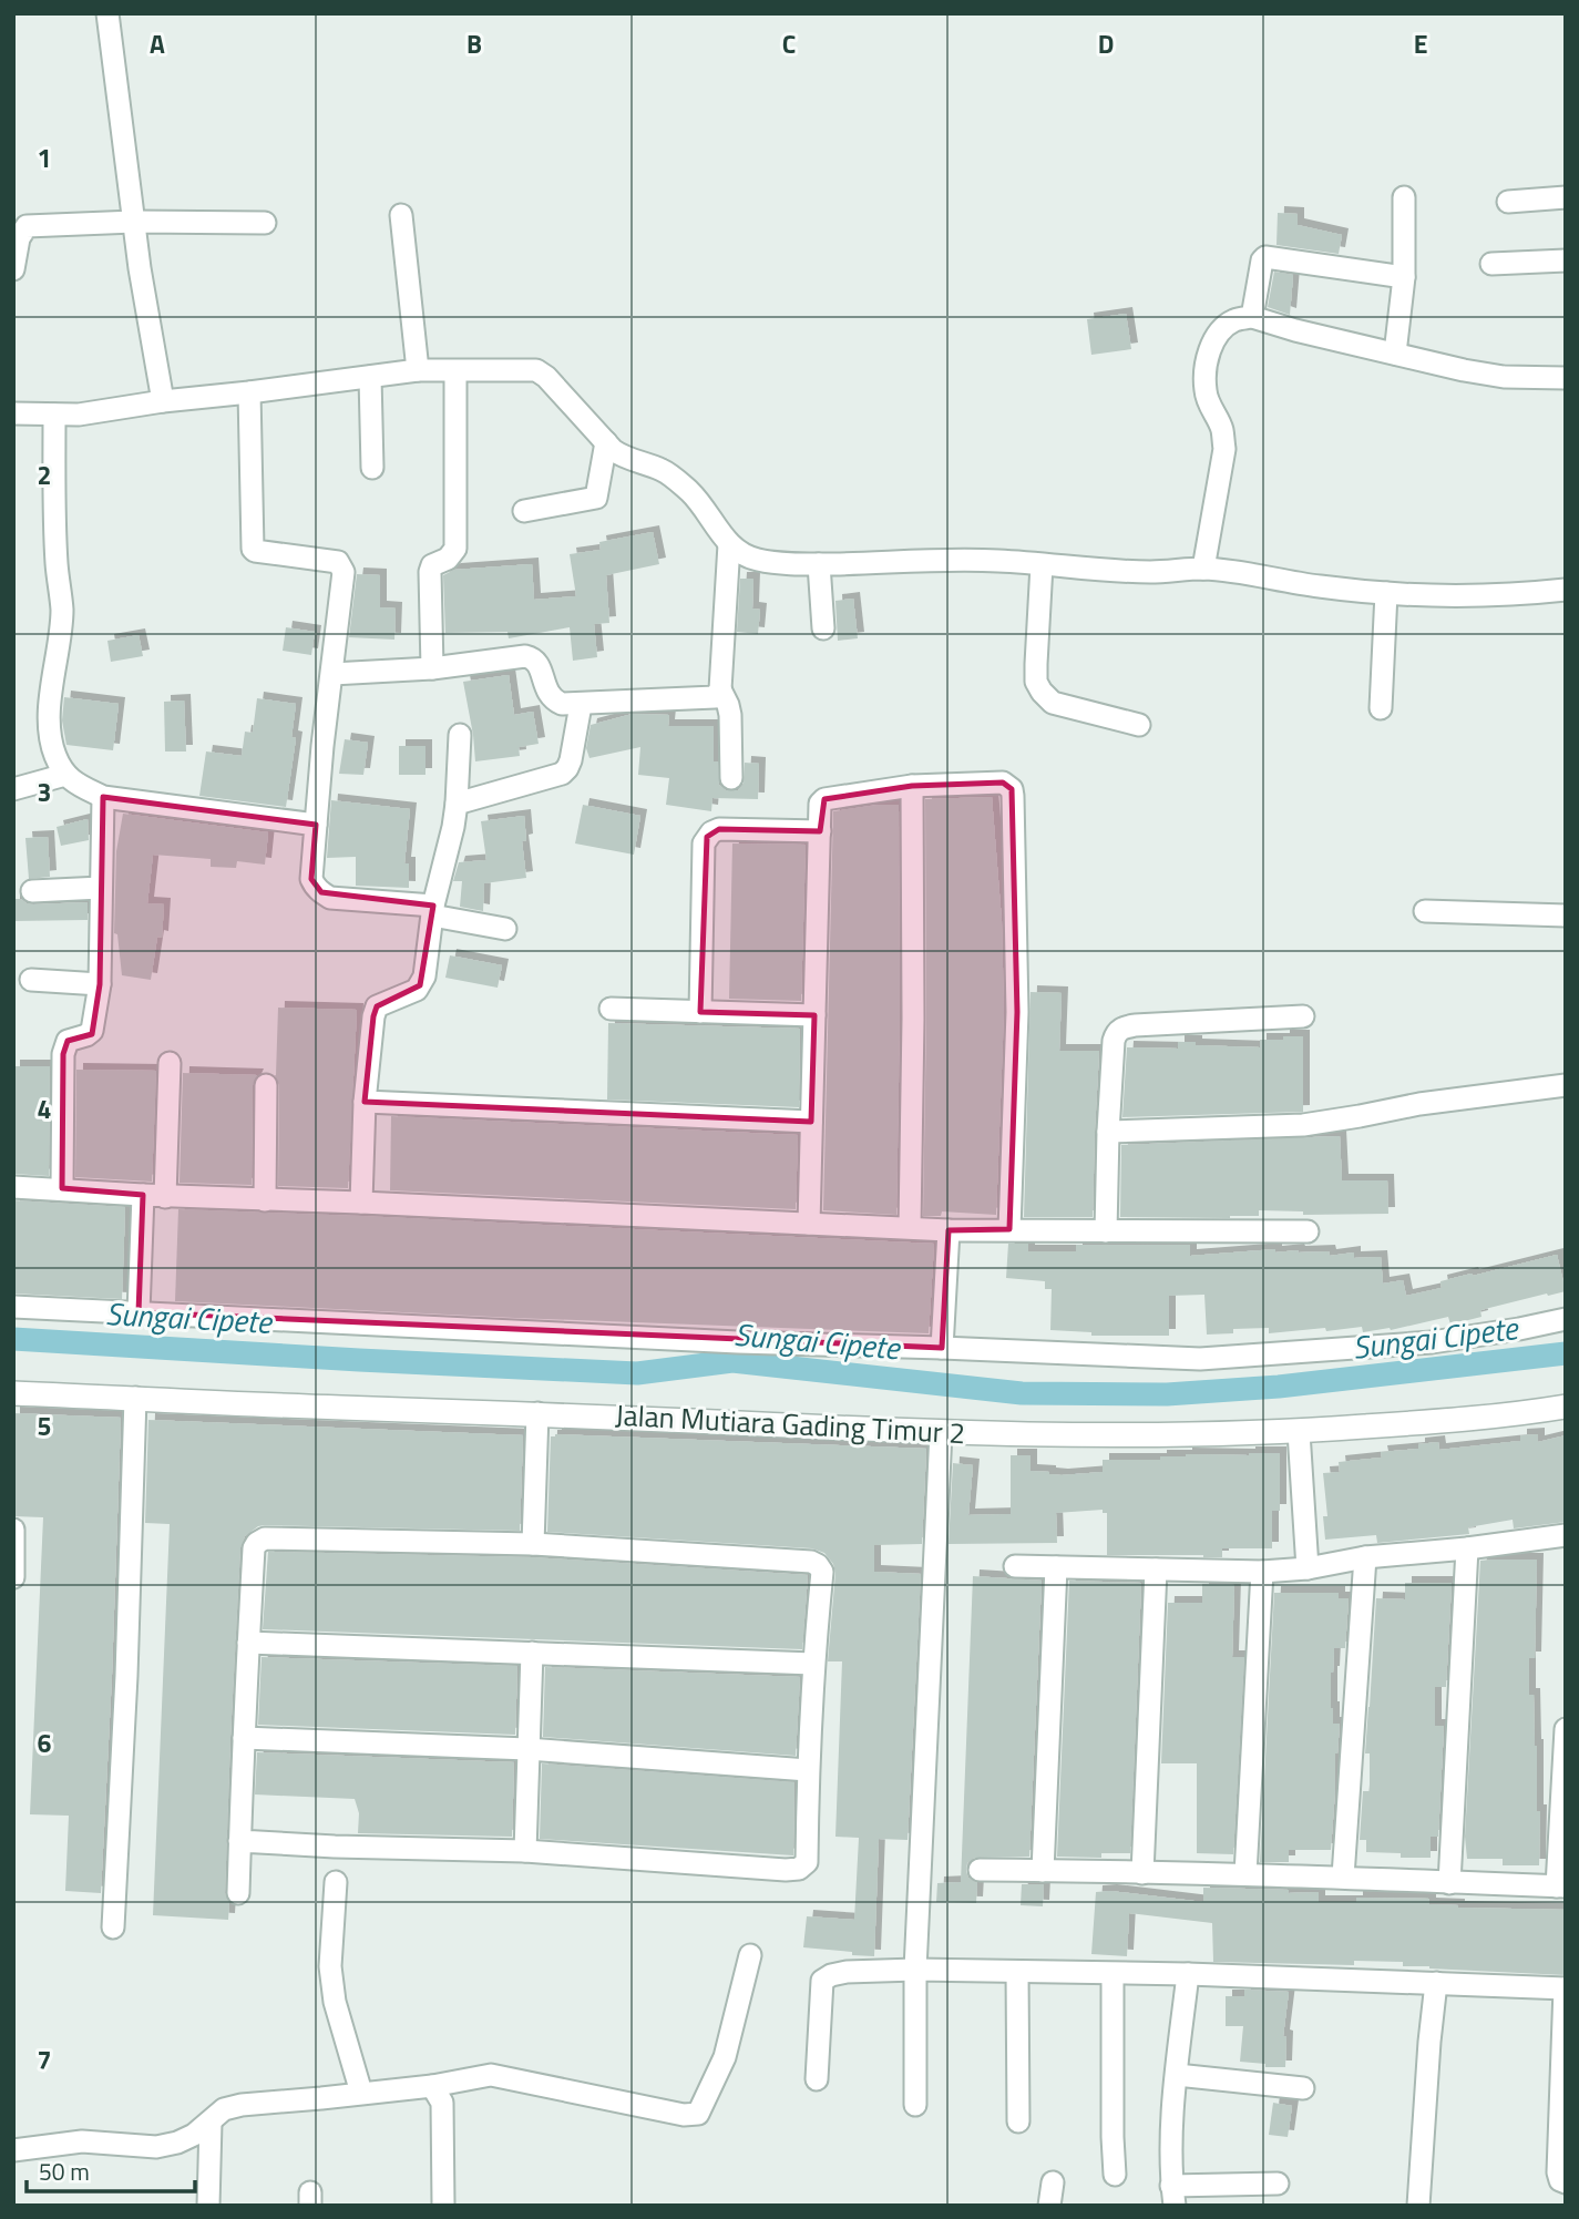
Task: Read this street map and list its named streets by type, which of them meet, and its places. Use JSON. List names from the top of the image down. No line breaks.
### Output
{"streets":{"street":["Jalan Mutiara Gading Timur 2"]},"water":["Sungai Cipete"],"scale_bar":"50 m","grid":{"columns":["A","B","C","D","E"],"rows":["1","2","3","4","5","6","7"]}}
